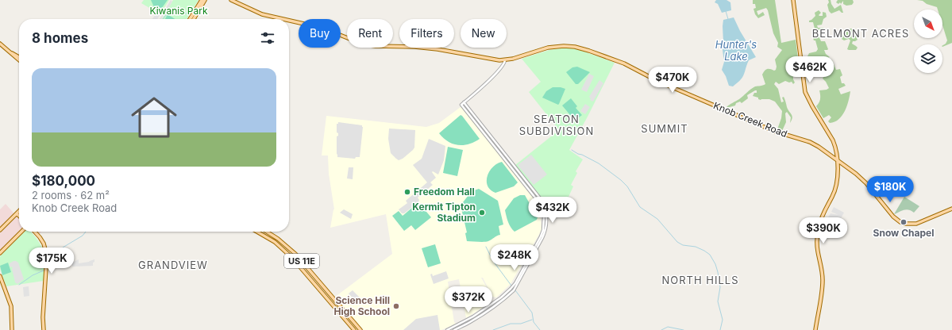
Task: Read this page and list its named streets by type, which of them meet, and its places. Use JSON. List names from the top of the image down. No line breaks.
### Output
{"streets":{"main road":["Knob Creek Road","US 11E"]},"districts":["BELMONT ACRES","SEATON SUBDIVISION","SUMMIT","GRANDVIEW","NORTH HILLS"],"water":["Hunter's Lake"],"parks":["Kiwanis Park"],"places":["Freedom Hall","Kermit Tipton Stadium","Snow Chapel","Science Hill High School"],"north":"bottom right","page":{"chip":["Buy","Rent","Filters","New"],"heading":"8 homes","price":["$462K","$470K","$180K","$432K","$390K","$248K","$175K","$372K"],"list":[{"name":"$180,000","note":"2 rooms · 62 m² · Knob Creek Road"}]}}
